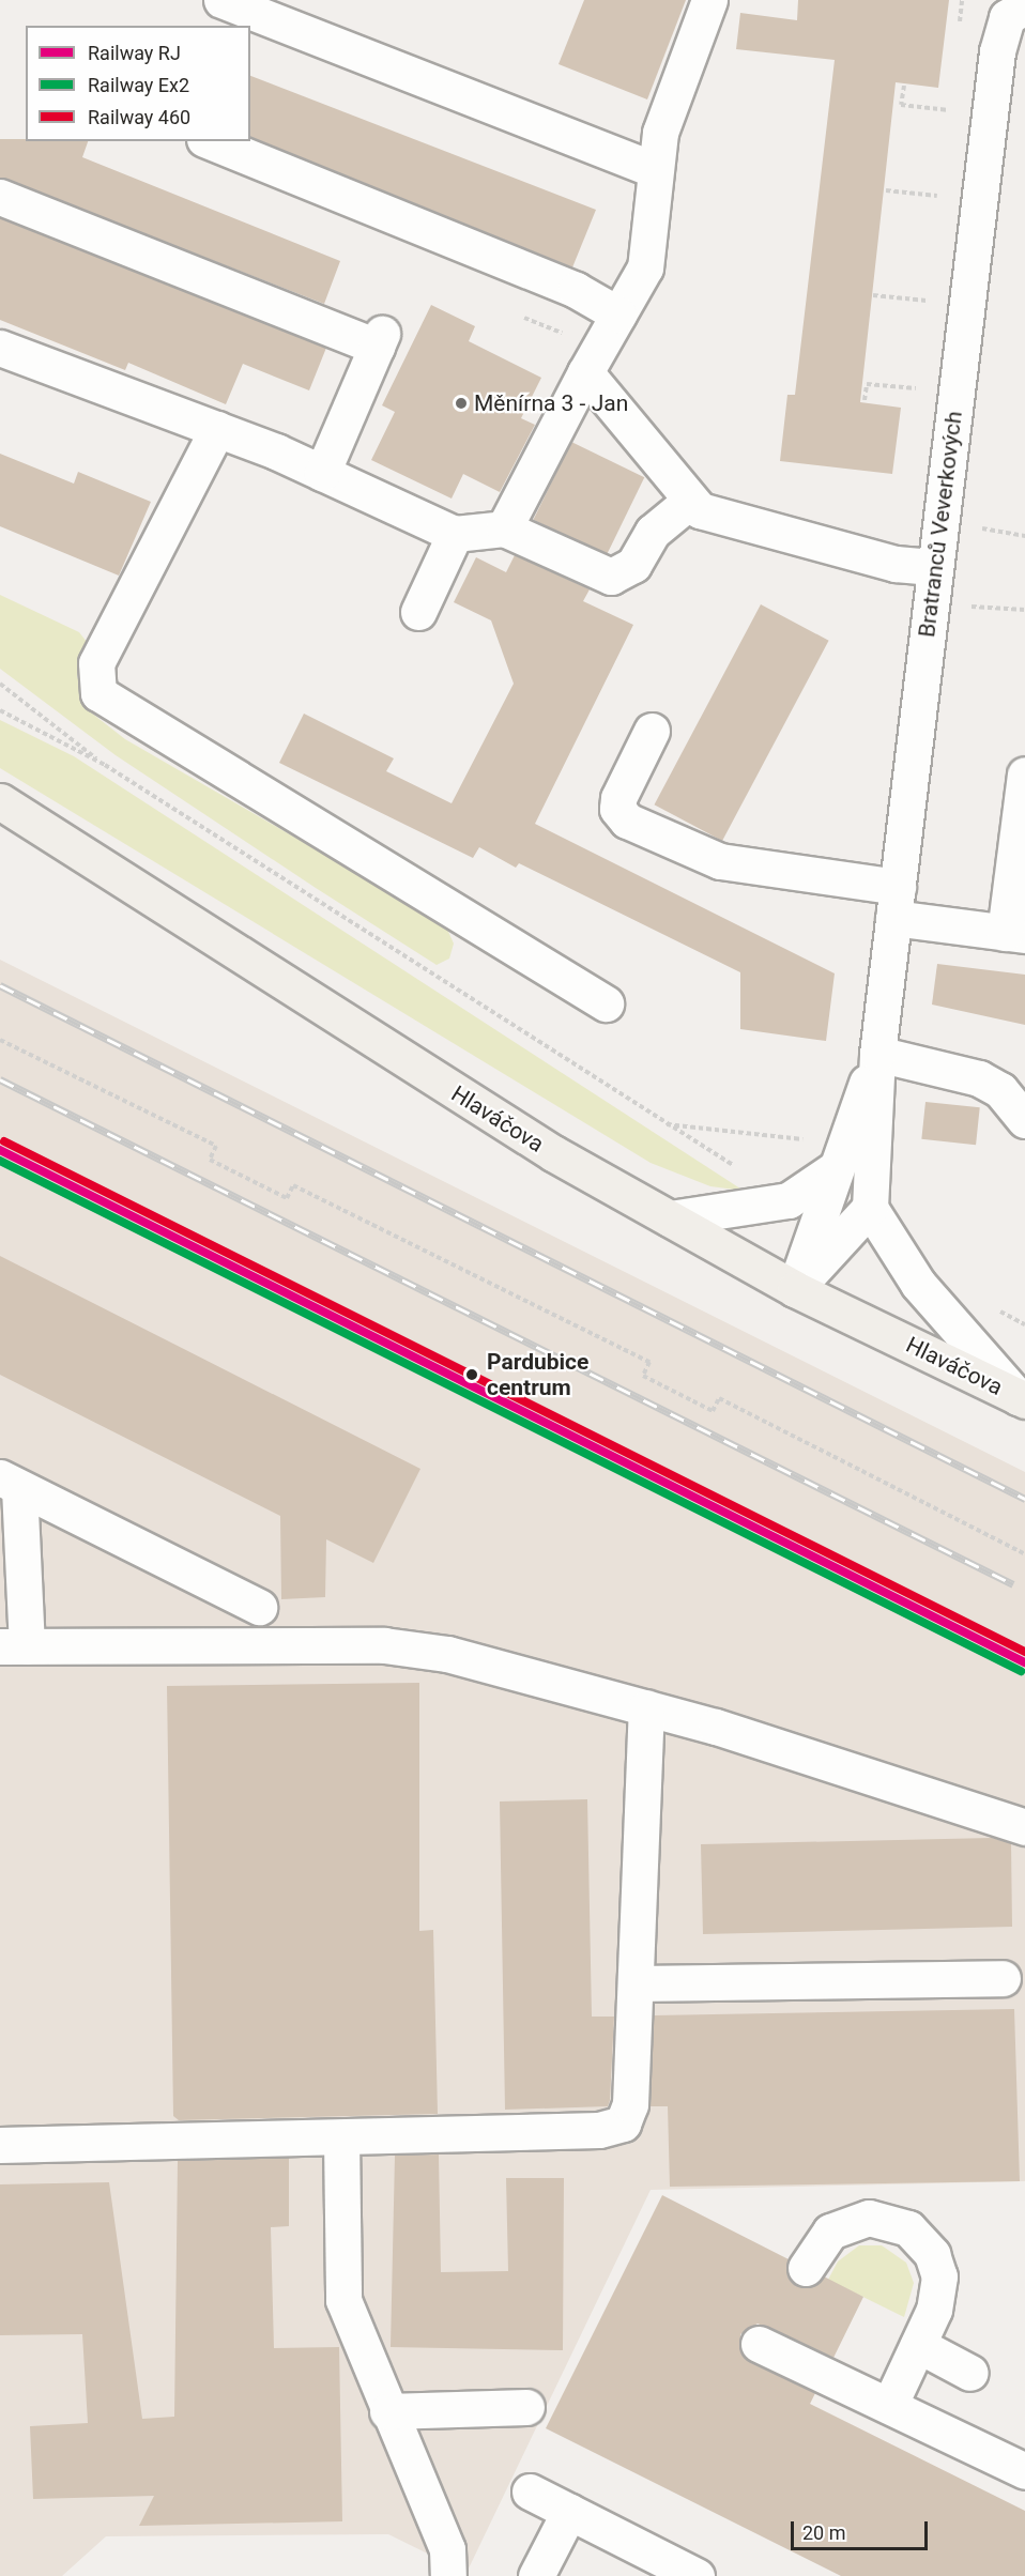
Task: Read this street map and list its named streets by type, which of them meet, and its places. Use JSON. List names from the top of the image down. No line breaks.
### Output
{"streets":{"main road":["Hlaváčova"],"street":["Bratranců Veverkových"]},"crossings":[["Bratranců Veverkových","Hlaváčova"]],"places":["Měnírna 3 - Jan","Pardubice centrum"],"lines":["rail line 460","rail line RJ","rail line Ex2"],"legend":["Railway RJ","Railway Ex2","Railway 460"],"scale_bar":"20 m"}
